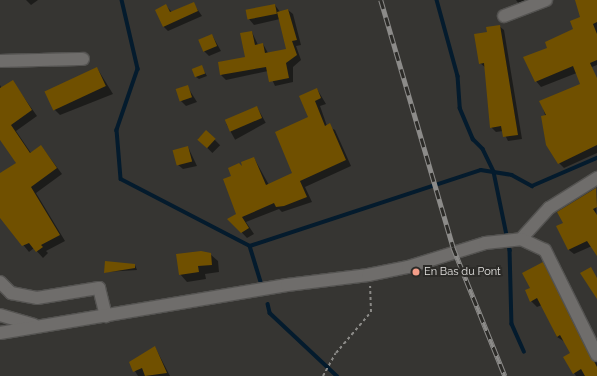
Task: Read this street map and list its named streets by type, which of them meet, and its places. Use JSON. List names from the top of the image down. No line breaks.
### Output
{"places":["En Bas du Pont"]}
